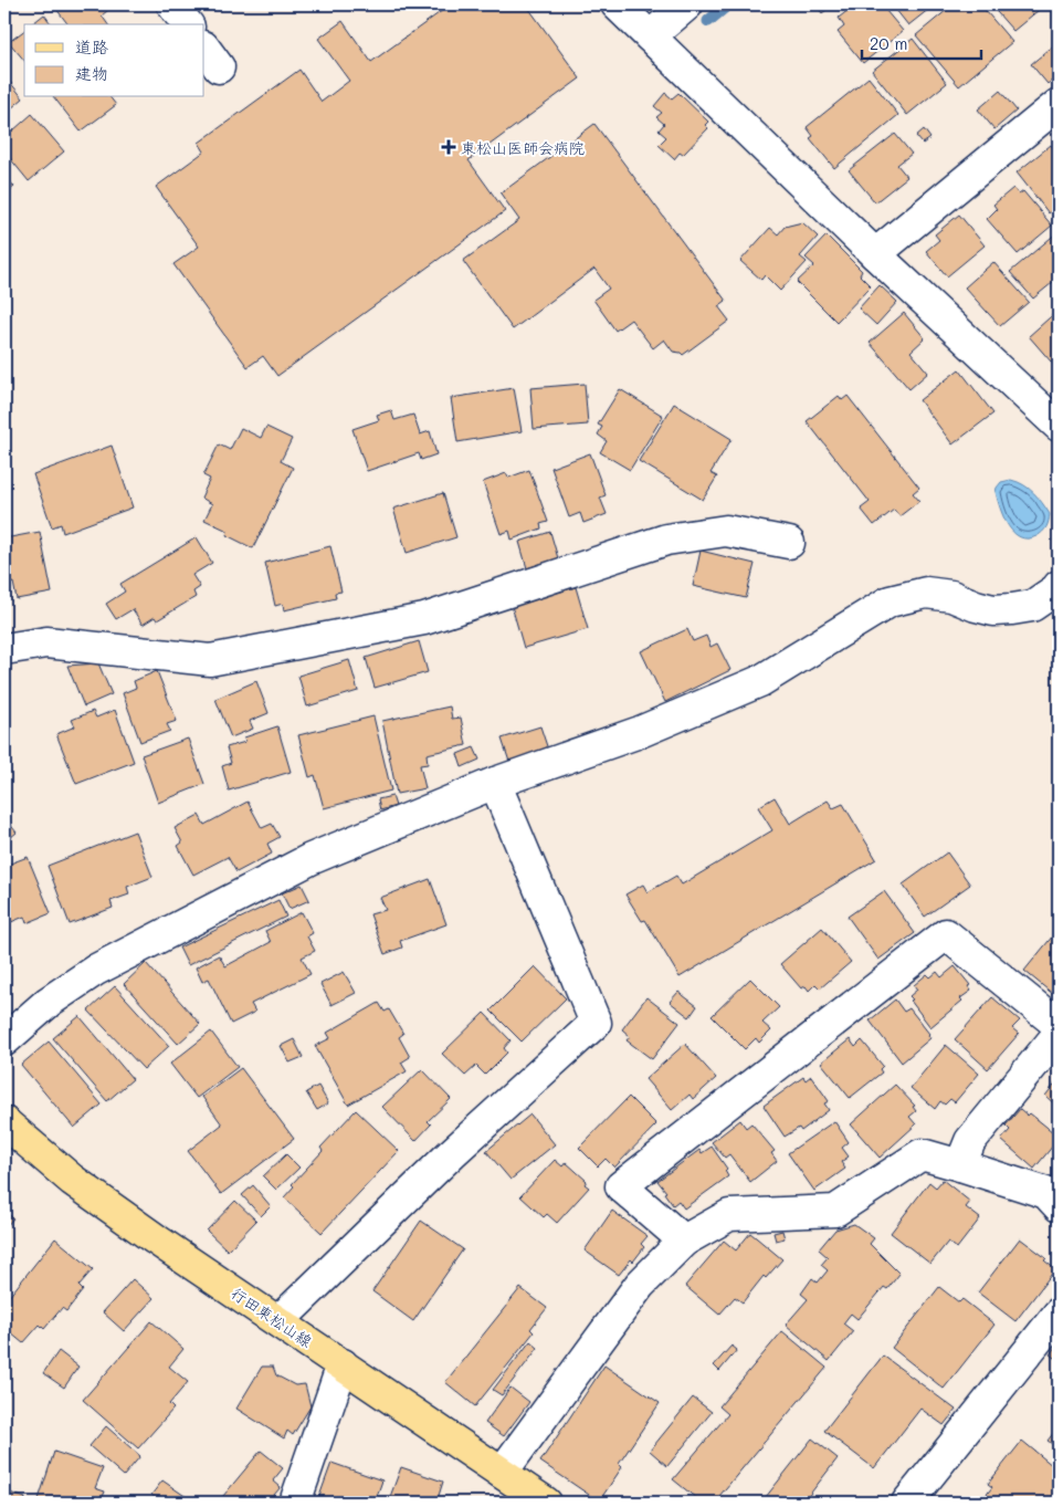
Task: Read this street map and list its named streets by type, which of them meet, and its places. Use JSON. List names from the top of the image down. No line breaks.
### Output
{"streets":{"main road":["行田東松山線"]},"places":{"health":["東松山医師会病院"]},"legend":["道路","建物"],"scale_bar":"20 m"}
